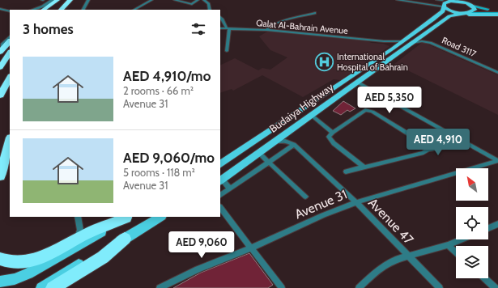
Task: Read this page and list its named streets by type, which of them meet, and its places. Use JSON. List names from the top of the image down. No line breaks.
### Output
{"streets":{"main road":["Budaiya Highway"],"street":["Qalat Al-Bahrain Avenue","Road 3117","Avenue 31","Avenue 47"]},"crossings":[["Qalat Al-Bahrain Avenue","Budaiya Highway"],["Road 3117","Budaiya Highway"],["Avenue 31","Avenue 47"]],"places":{"hospital":["International Hospital of Bahrain"]},"north":"top left","page":{"heading":"3 homes","list":[{"name":"AED 4,910/mo","note":"2 rooms · 66 m² · Avenue 31"},{"name":"AED 9,060/mo","note":"5 rooms · 118 m² · Avenue 31"}],"price":["AED 5,350","AED 4,910","AED 9,060"]}}
